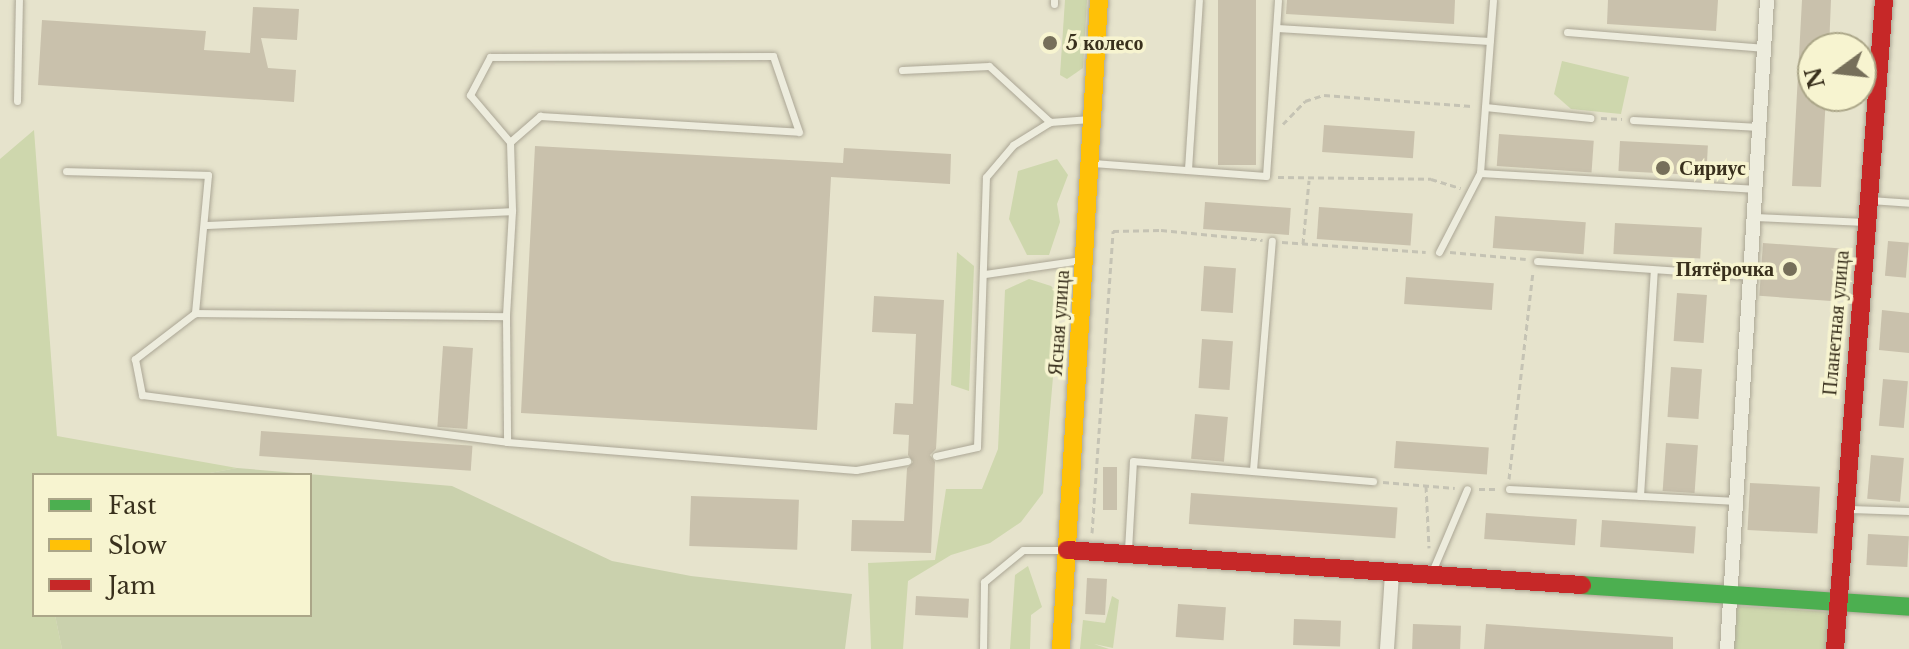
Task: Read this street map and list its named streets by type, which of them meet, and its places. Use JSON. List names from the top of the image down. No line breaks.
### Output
{"streets":{"street":["Ясная улица","Планетная улица"]},"places":["5 колесо","Сириус","Пятёрочка"],"legend":["Fast","Slow","Jam"],"north":"left"}
